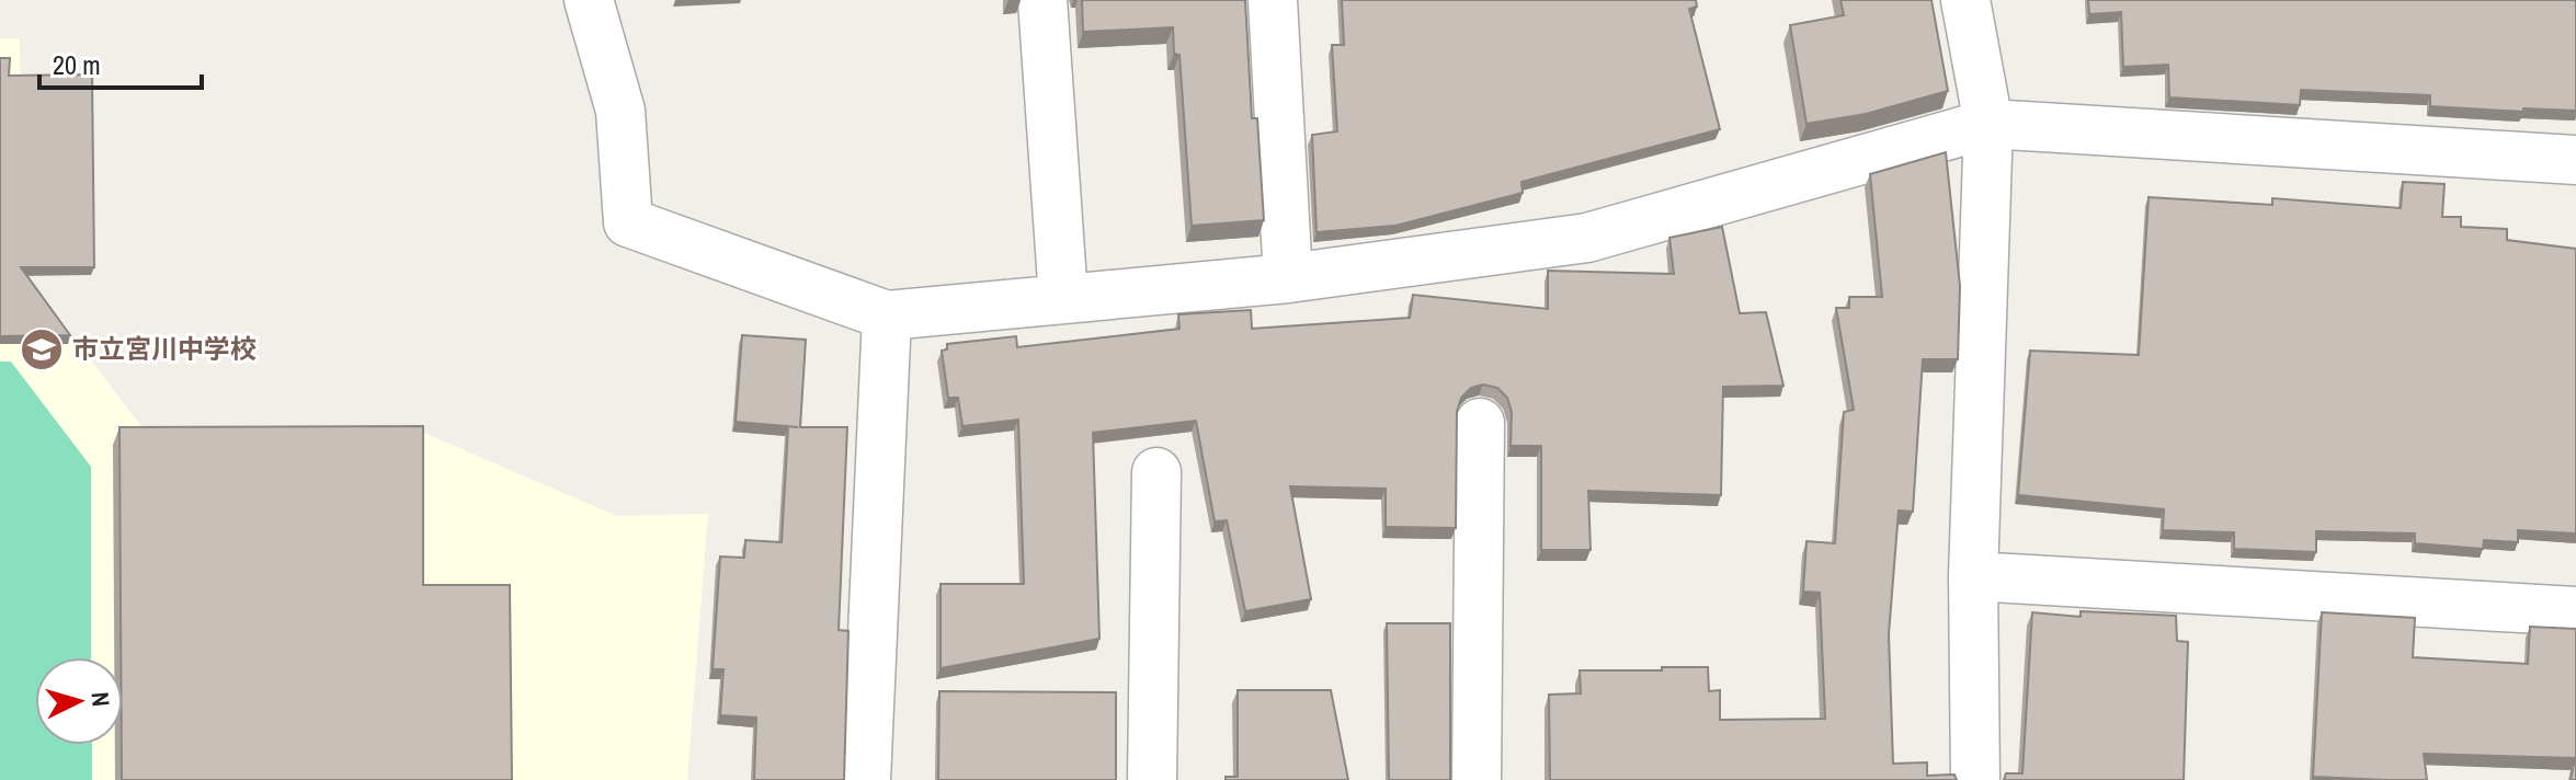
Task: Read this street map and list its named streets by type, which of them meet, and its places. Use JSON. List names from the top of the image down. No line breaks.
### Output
{"places":{"school or university":["市立宮川中学校"]},"scale_bar":"20 m","north":"right"}
